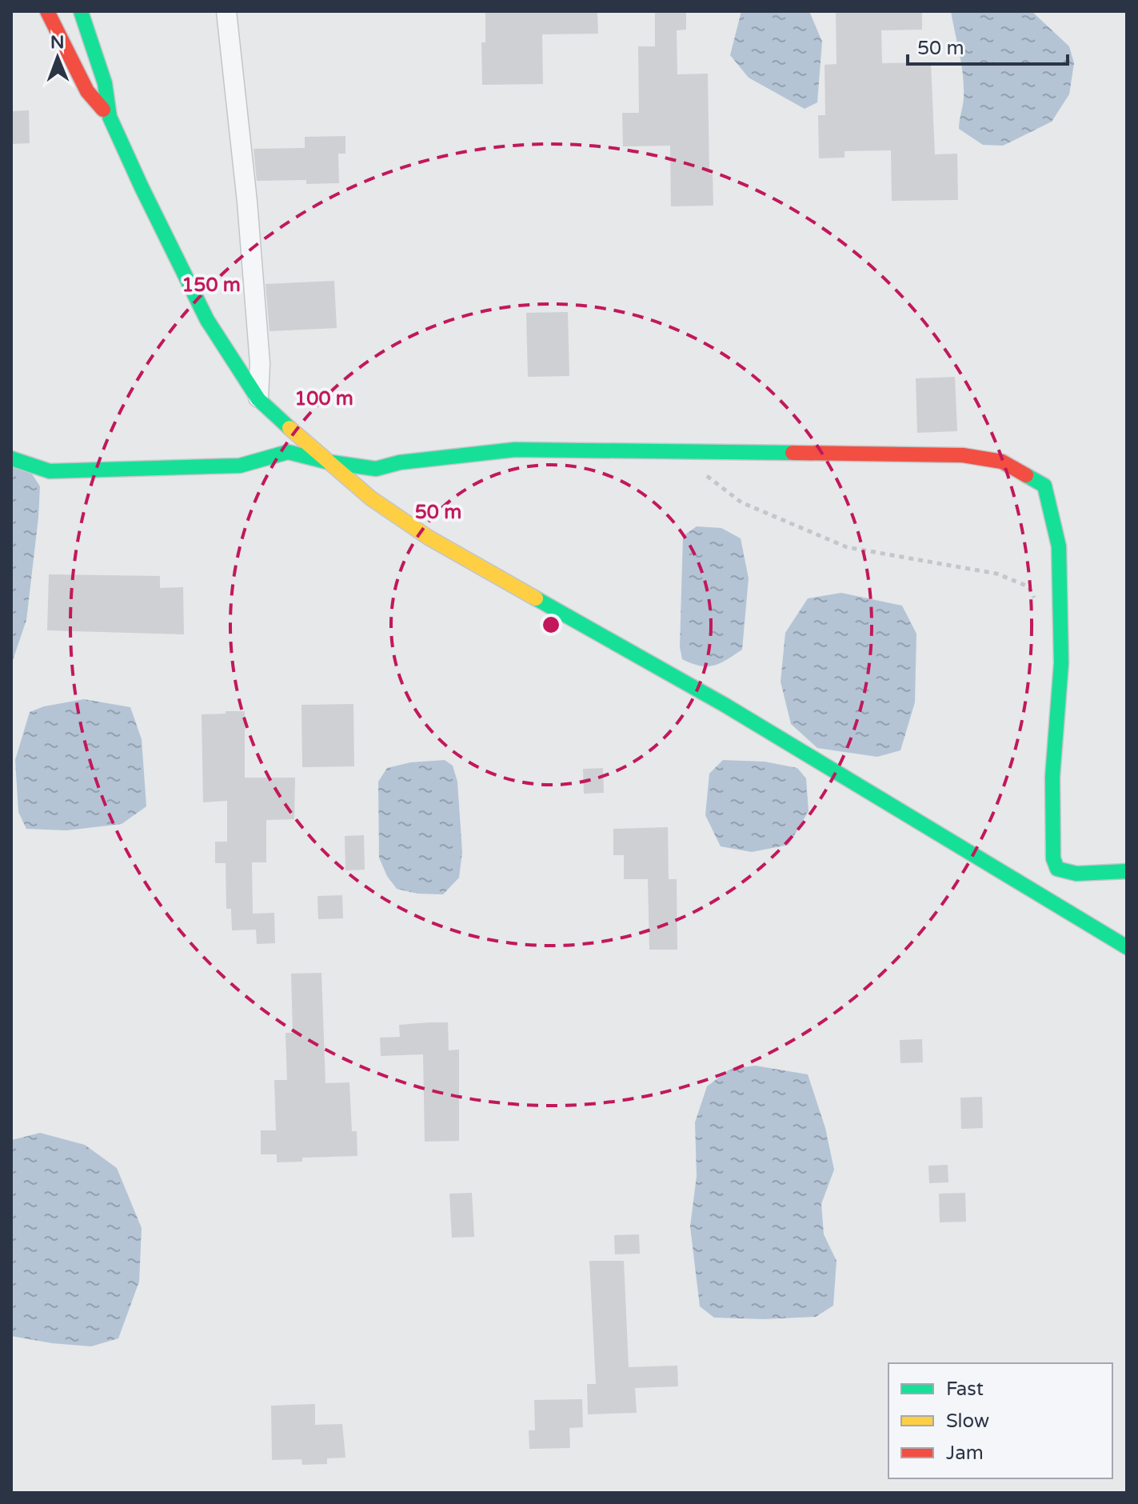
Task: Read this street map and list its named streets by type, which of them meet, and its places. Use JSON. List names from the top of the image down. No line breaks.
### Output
{"legend":["Fast","Slow","Jam"],"scale_bar":"50 m","north":"top","rings":["150 m","100 m","50 m"]}
